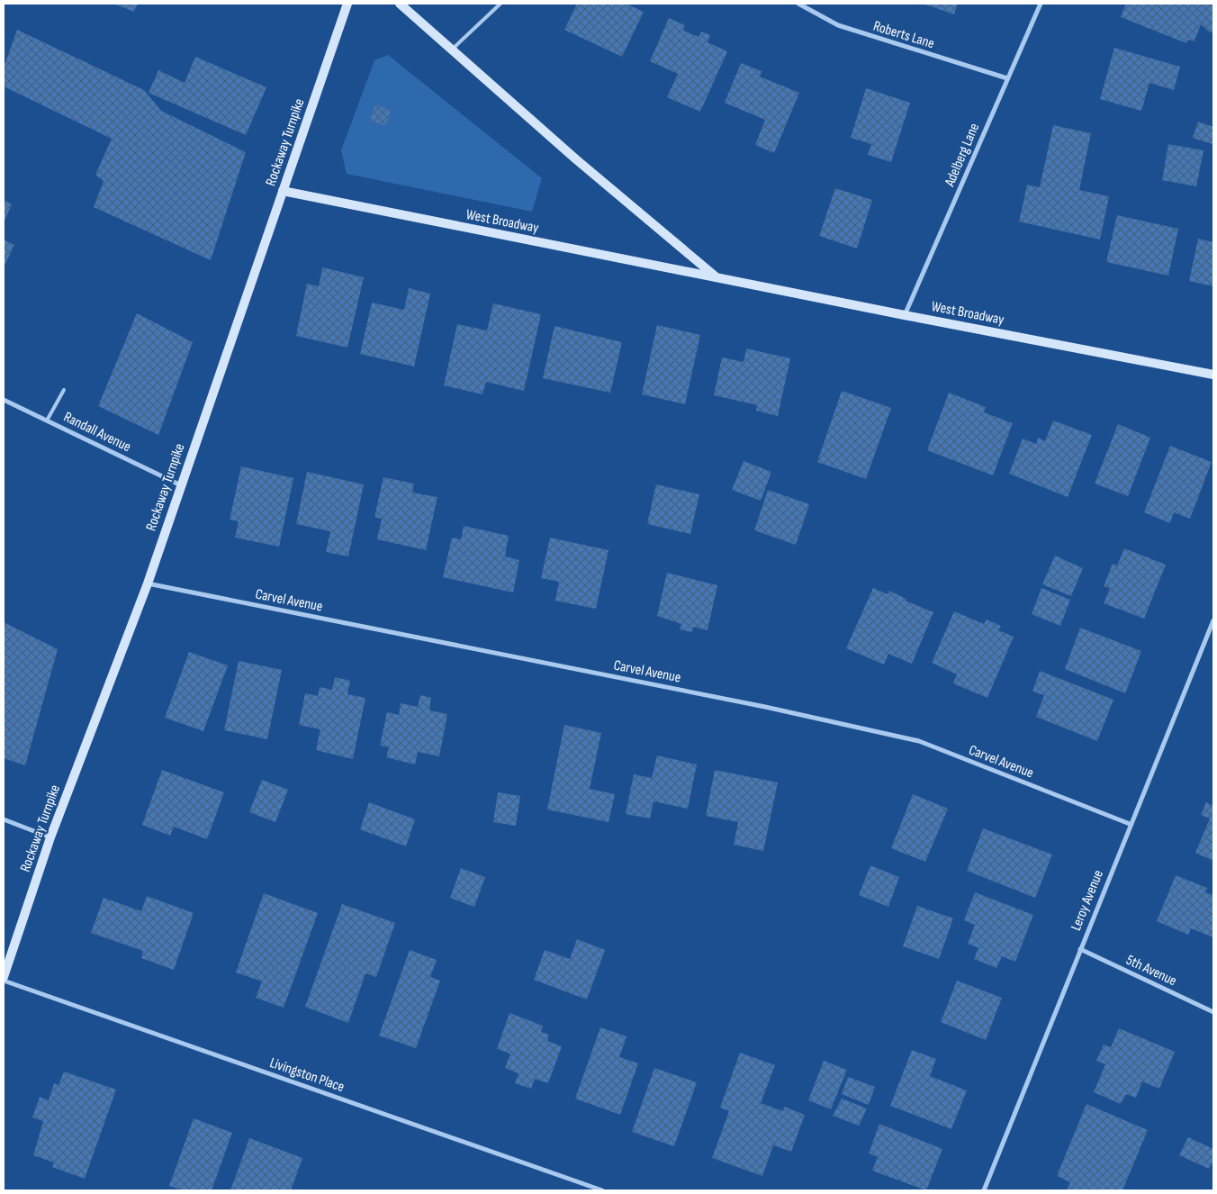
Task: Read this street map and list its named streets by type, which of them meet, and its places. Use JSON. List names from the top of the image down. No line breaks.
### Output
{"streets":{"main road":["Rockaway Turnpike","West Broadway"],"street":["Roberts Lane","Adelberg Lane","Randall Avenue","Carvel Avenue","Leroy Avenue","5th Avenue","Livingston Place"]},"crossings":[["Roberts Lane","Adelberg Lane"],["Rockaway Turnpike","West Broadway"],["Rockaway Turnpike","Randall Avenue"],["Rockaway Turnpike","Carvel Avenue"],["Adelberg Lane","West Broadway"],["Carvel Avenue","Leroy Avenue"],["Leroy Avenue","5th Avenue"]]}
